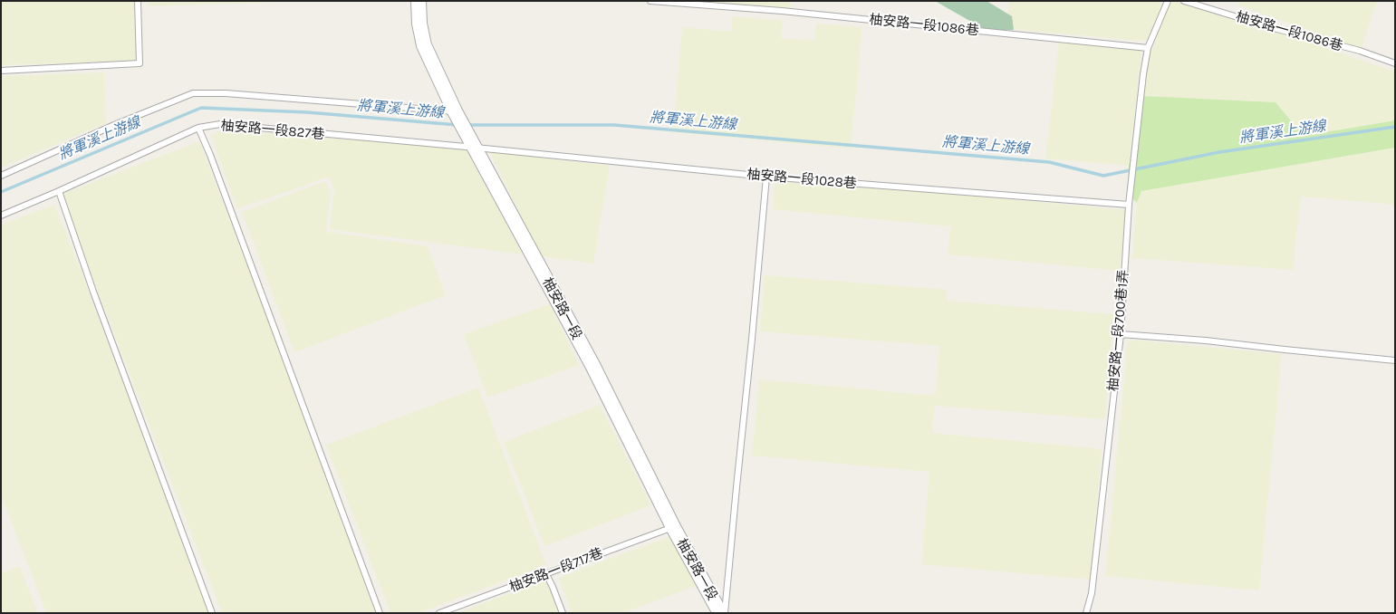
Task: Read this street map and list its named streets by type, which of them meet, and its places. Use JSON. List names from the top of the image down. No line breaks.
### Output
{"streets":{"street":["柚安路一段"],"lane":["柚安路一段1086巷","柚安路一段827巷","柚安路一段1028巷","柚安路一段700巷1弄","柚安路一段717巷"]},"crossings":[["柚安路一段1086巷","柚安路一段700巷1弄"],["柚安路一段827巷","柚安路一段1028巷"],["柚安路一段827巷","柚安路一段"],["柚安路一段1028巷","柚安路一段"],["柚安路一段1028巷","柚安路一段700巷1弄"],["柚安路一段","柚安路一段717巷"]],"water":["將軍溪上游線"]}
